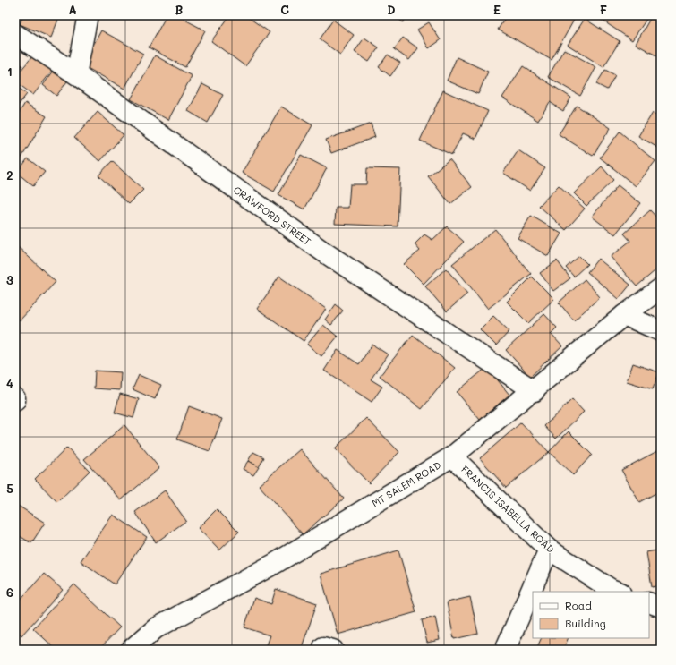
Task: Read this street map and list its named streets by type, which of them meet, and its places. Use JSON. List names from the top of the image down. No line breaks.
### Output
{"streets":{"street":["CRAWFORD STREET","MT SALEM ROAD","FRANCIS ISABELLA ROAD"]},"crossings":[["CRAWFORD STREET","MT SALEM ROAD"],["MT SALEM ROAD","FRANCIS ISABELLA ROAD"]],"legend":["Road","Building"],"grid":{"columns":["A","B","C","D","E","F"],"rows":["1","2","3","4","5","6"]}}
